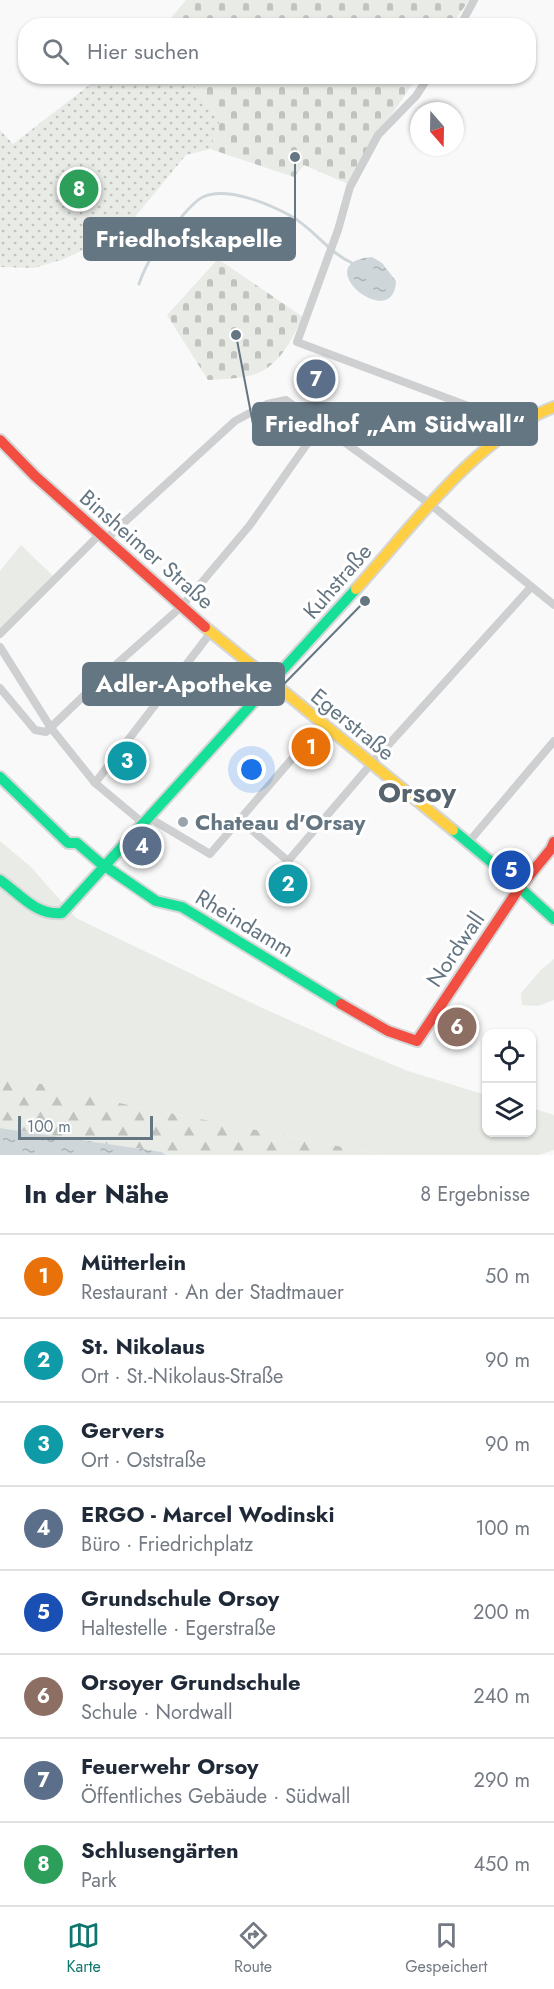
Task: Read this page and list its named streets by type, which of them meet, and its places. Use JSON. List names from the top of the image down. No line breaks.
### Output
{"streets":{"main road":["Binsheimer Straße","Kuhstraße","Egerstraße","Rheindamm","Nordwall"]},"crossings":[["Binsheimer Straße","Kuhstraße"],["Binsheimer Straße","Egerstraße"],["Kuhstraße","Egerstraße"],["Kuhstraße","Rheindamm"],["Egerstraße","Nordwall"],["Rheindamm","Nordwall"]],"districts":["Orsoy"],"places":["Friedhofskapelle","Friedhof „Am Südwall“","Adler-Apotheke","Chateau d'Orsay"],"scale_bar":"100 m","north":"bottom","page":{"search":"Hier suchen","pins":["8","7","1","3","4","5","2","6"],"scale":"100 m","heading":["In der Nähe","8 Ergebnisse"],"list":[{"mark":"1","name":"Mütterlein","note":"Restaurant · An der Stadtmauer","value":"50 m"},{"mark":"2","name":"St. Nikolaus","note":"Ort · St.-Nikolaus-Straße","value":"90 m"},{"mark":"3","name":"Gervers","note":"Ort · Oststraße","value":"90 m"},{"mark":"4","name":"ERGO - Marcel Wodinski","note":"Büro · Friedrichplatz","value":"100 m"},{"mark":"5","name":"Grundschule Orsoy","note":"Haltestelle · Egerstraße","value":"200 m"},{"mark":"6","name":"Orsoyer Grundschule","note":"Schule · Nordwall","value":"240 m"},{"mark":"7","name":"Feuerwehr Orsoy","note":"Öffentliches Gebäude · Südwall","value":"290 m"},{"mark":"8","name":"Schlusengärten","note":"Park","value":"450 m"}],"nav":["Karte","Route","Gespeichert"]}}
